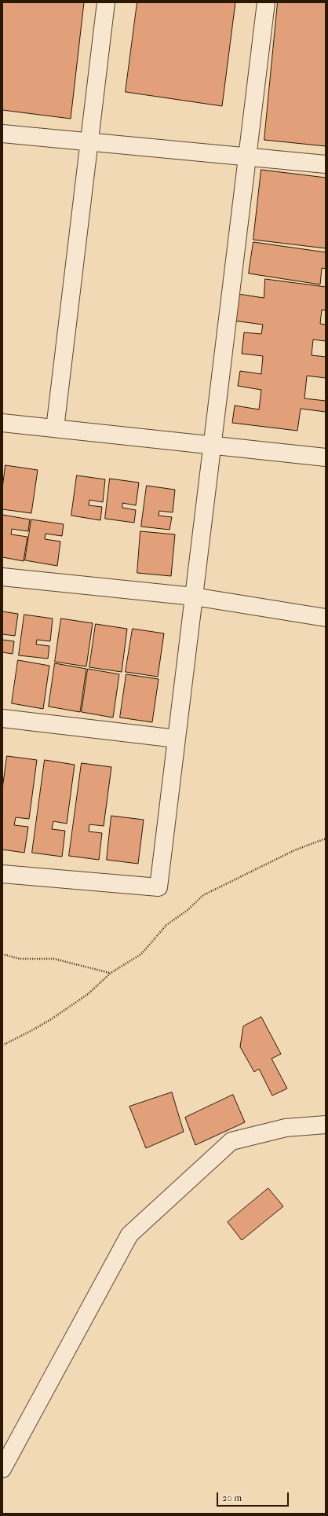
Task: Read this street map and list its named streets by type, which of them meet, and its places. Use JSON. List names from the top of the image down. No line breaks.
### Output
{"scale_bar":"20 m"}
